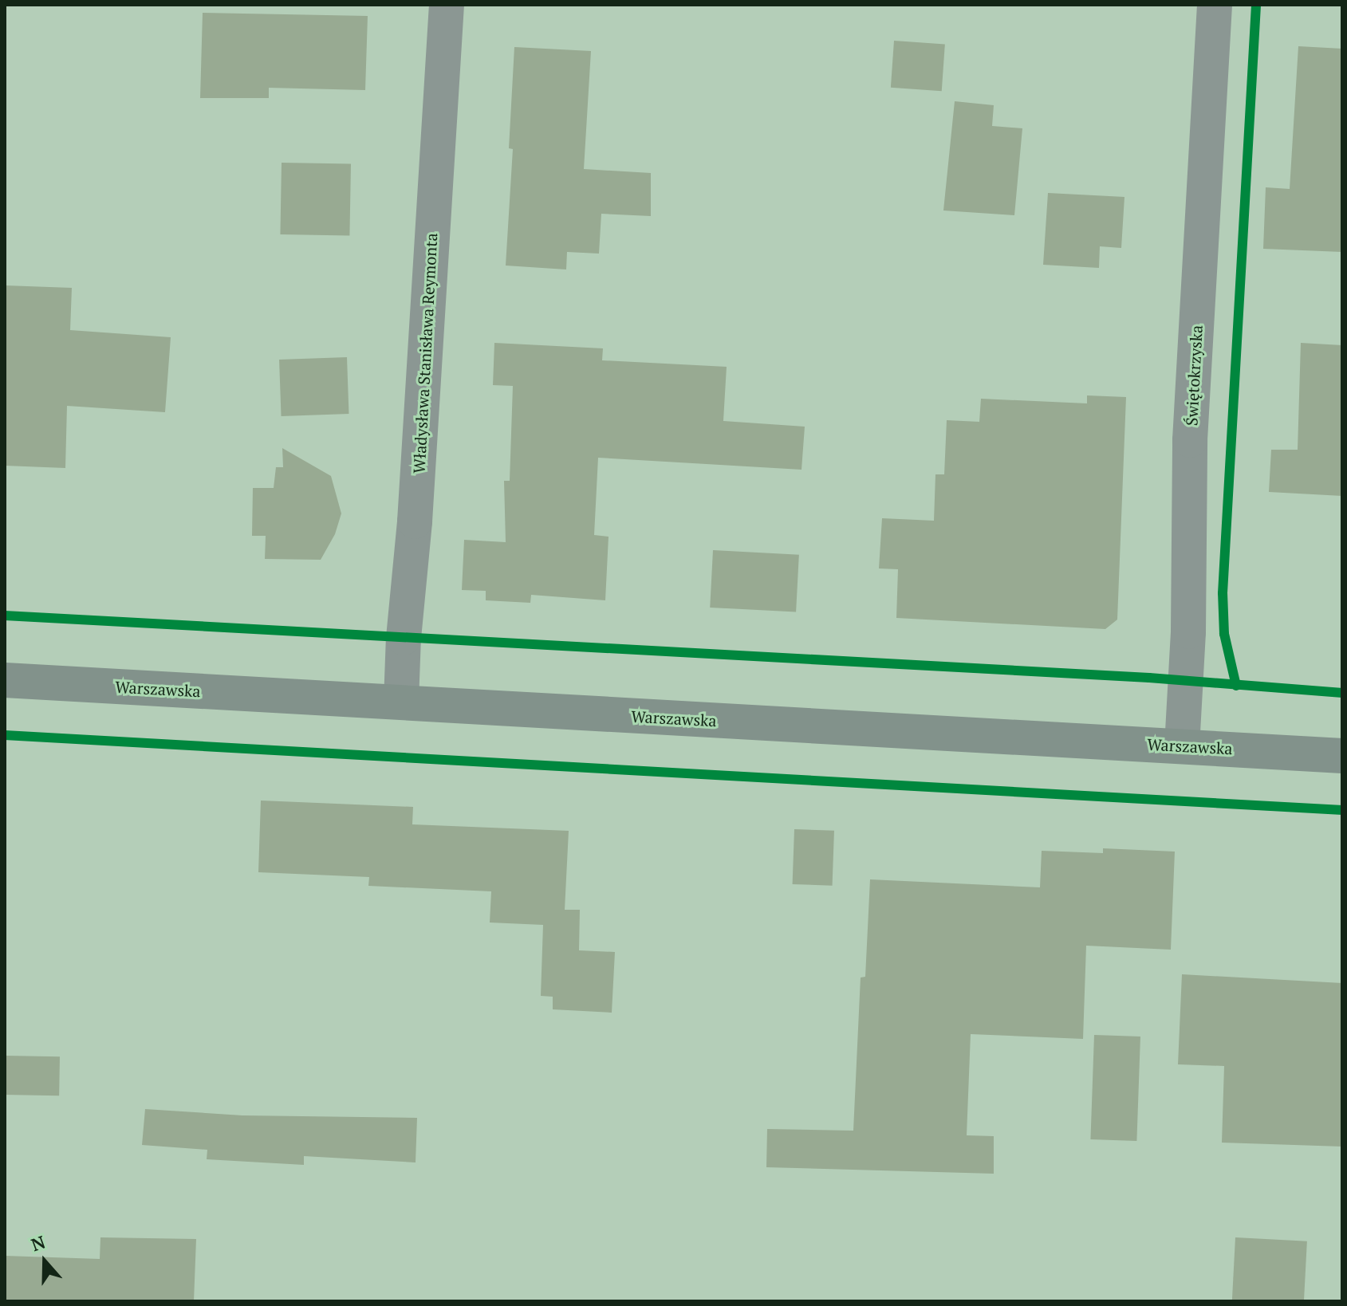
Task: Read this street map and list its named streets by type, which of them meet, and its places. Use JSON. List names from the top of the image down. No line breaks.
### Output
{"streets":{"main road":["Warszawska"],"street":["Władysława Stanisława Reymonta","Świętokrzyska"]},"crossings":[["Władysława Stanisława Reymonta","Warszawska"],["Świętokrzyska","Warszawska"]],"north":"top"}
